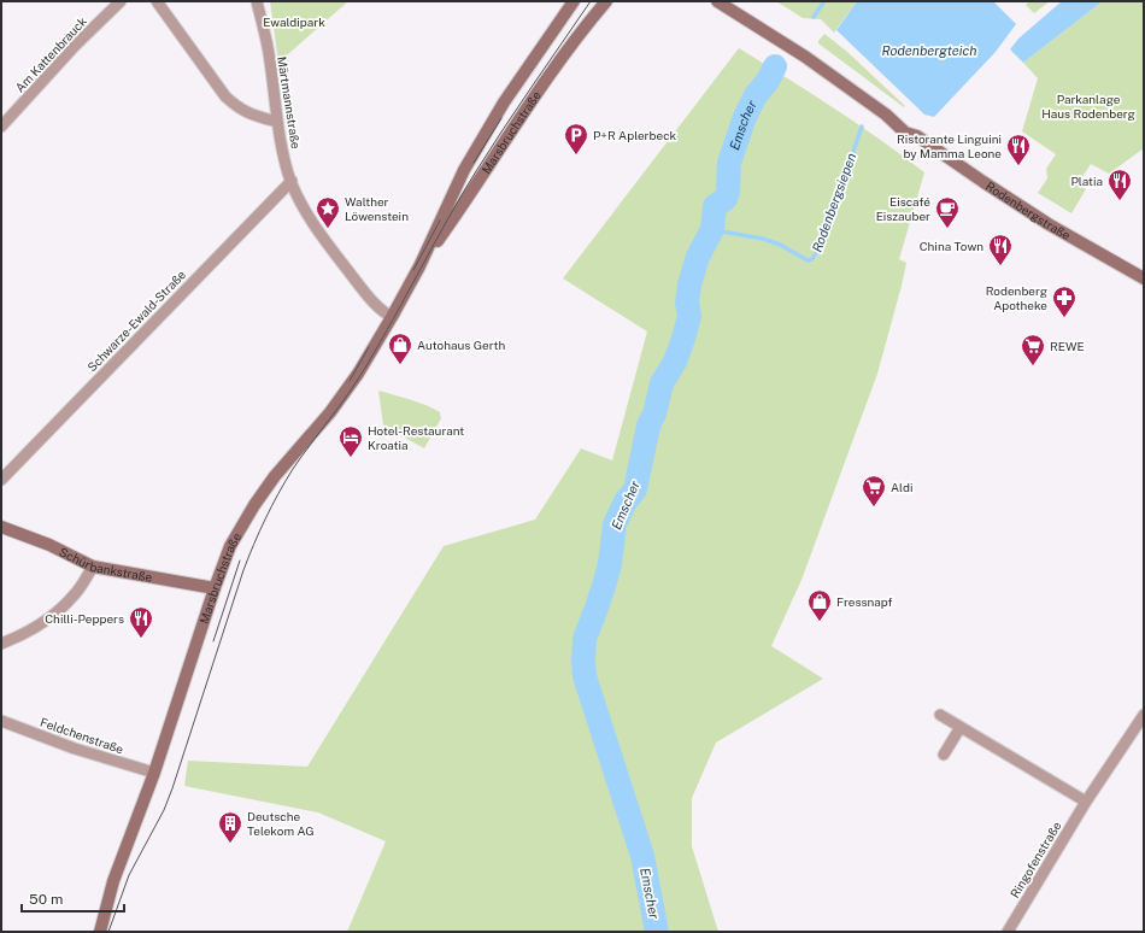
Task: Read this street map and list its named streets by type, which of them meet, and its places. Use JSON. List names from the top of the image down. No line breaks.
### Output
{"streets":{"street":["Am Kattenbrauck","Märtmannstraße","Marsbruchstraße","Rodenbergstraße","Schwarze-Ewald-Straße","Schürbankstraße","Feldchenstraße","Ringofenstraße"]},"crossings":[["Märtmannstraße","Marsbruchstraße"],["Märtmannstraße","Schwarze-Ewald-Straße"],["Marsbruchstraße","Schürbankstraße"],["Marsbruchstraße","Feldchenstraße"]],"water":["Rodenbergteich","Emscher","Rodenbergsiepen"],"parks":["Ewaldipark","Parkanlage Haus Rodenberg"],"places":{"parking":["P+R Aplerbeck"],"restaurant":["Ristorante Linguini by Mamma Leone","Platia","China Town","Chilli-Peppers"],"place":["Walther Löwenstein"],"cafe":["Eiscafé Eiszauber"],"pharmacy":["Rodenberg Apotheke"],"shop":["Autohaus Gerth","Fressnapf"],"supermarket":["REWE","Aldi"],"hotel":["Hotel-Restaurant Kroatia"],"building":["Deutsche Telekom AG"]},"scale_bar":"50 m"}
